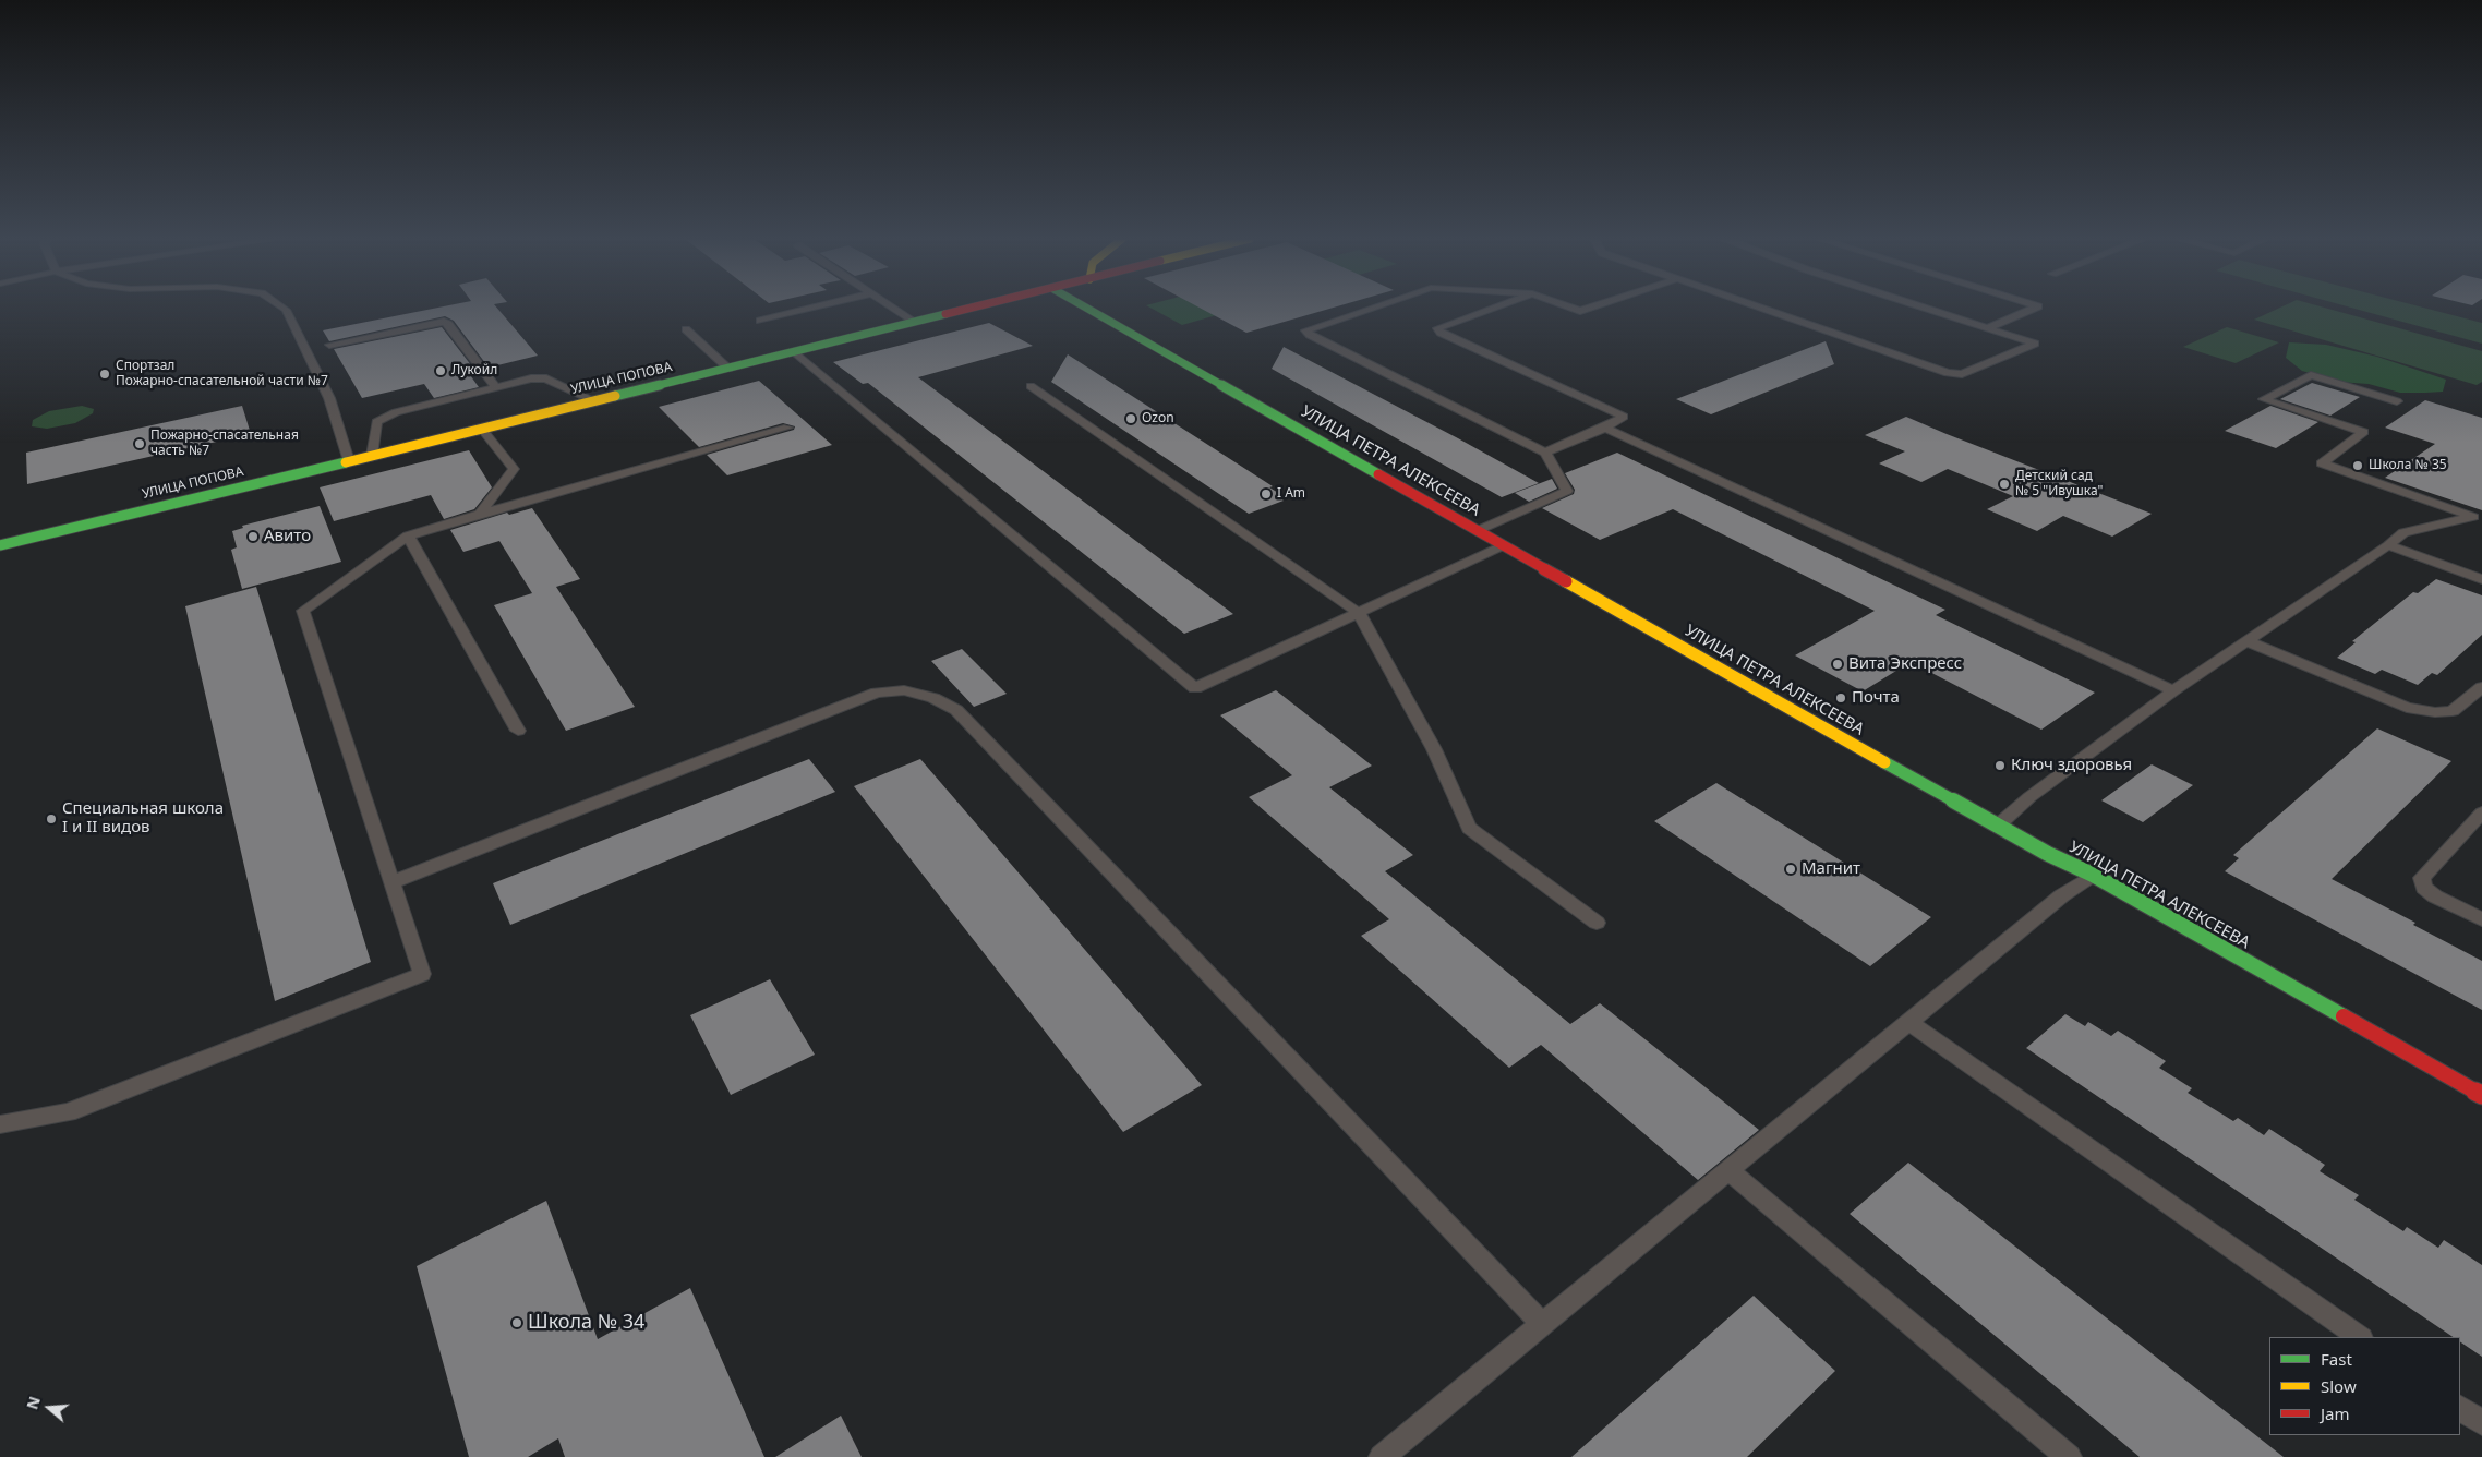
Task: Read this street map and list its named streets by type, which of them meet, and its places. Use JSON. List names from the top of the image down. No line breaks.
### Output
{"streets":{"street":["УЛИЦА ПОПОВА","УЛИЦА ПЕТРА АЛЕКСЕЕВА"]},"places":["Лукойл","Спортзал Пожарно-спасательной части №7","Ozon","Пожарно-спасательная часть №7","Школа № 35","Детский сад № 5 \"Ивушка\"","I Am","Авито","Вита Экспресс","Почта","Ключ здоровья","Специальная школа I и II видов","Магнит","Школа № 34"],"legend":["Fast","Slow","Jam"],"north":"left"}
